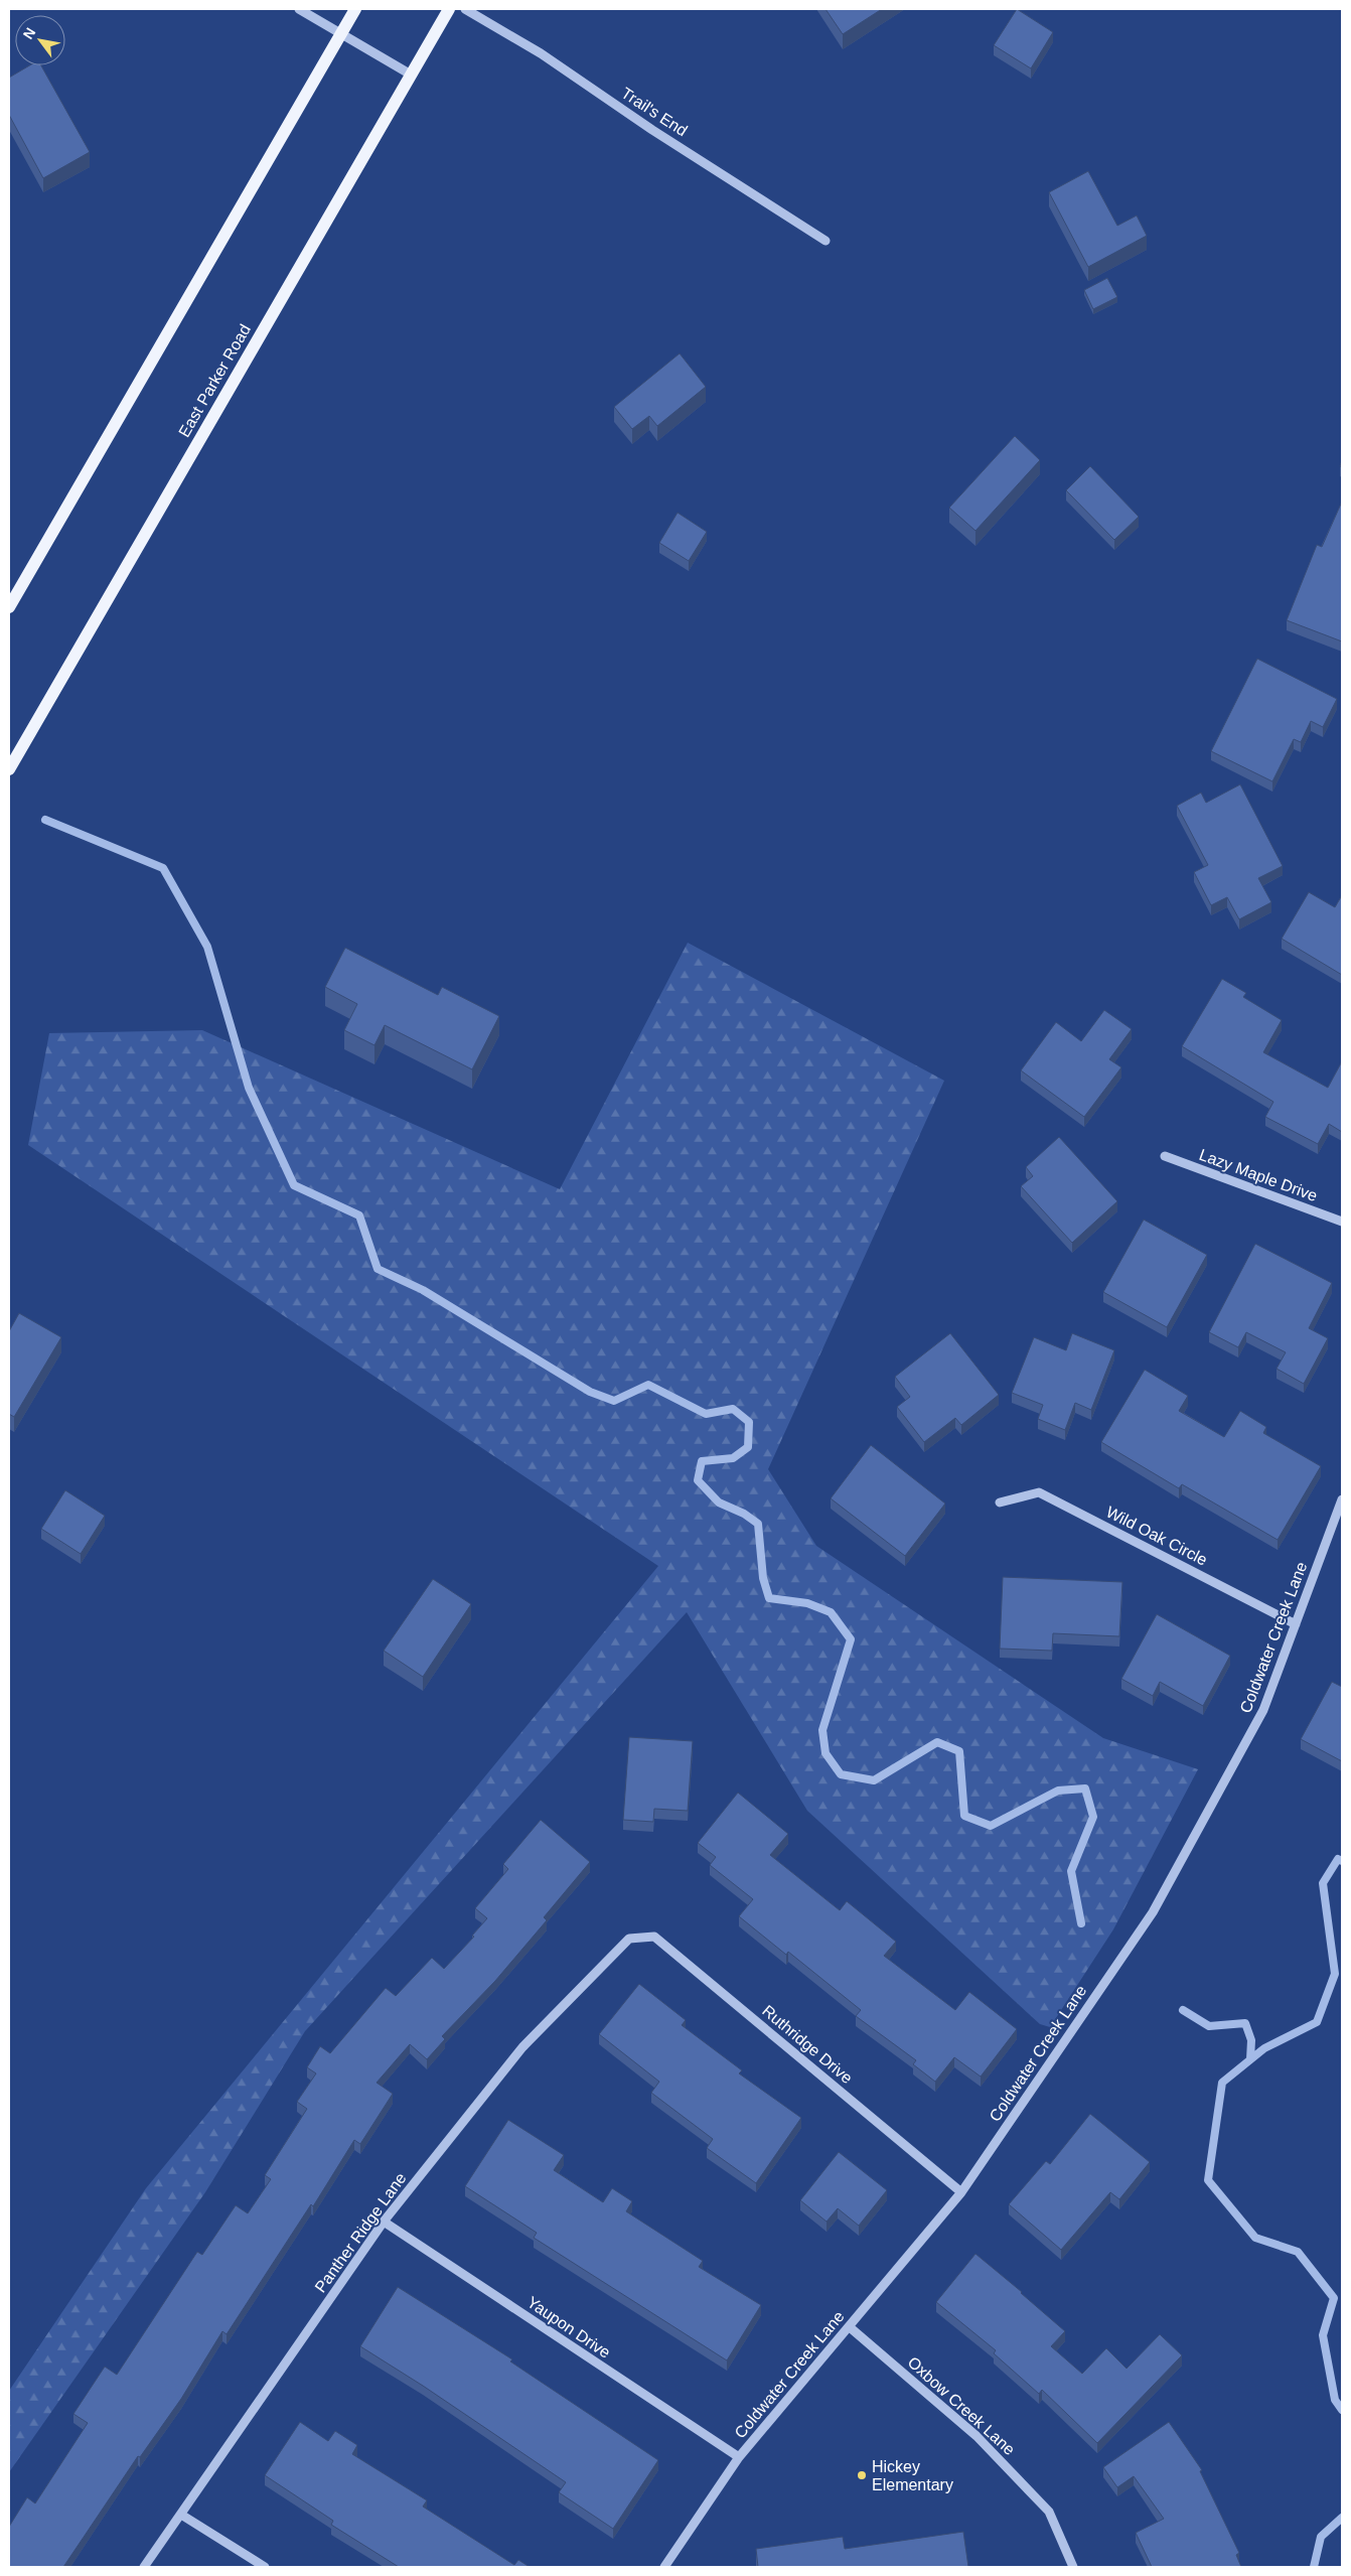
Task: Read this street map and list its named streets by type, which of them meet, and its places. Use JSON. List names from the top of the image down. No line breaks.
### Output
{"streets":{"main road":["East Parker Road"],"street":["Trail's End","Lazy Maple Drive","Wild Oak Circle","Coldwater Creek Lane","Ruthridge Drive","Panther Ridge Lane","Yaupon Drive","Oxbow Creek Lane"]},"crossings":[["Wild Oak Circle","Coldwater Creek Lane"],["Coldwater Creek Lane","Ruthridge Drive"],["Coldwater Creek Lane","Yaupon Drive"],["Coldwater Creek Lane","Oxbow Creek Lane"],["Ruthridge Drive","Panther Ridge Lane"],["Panther Ridge Lane","Yaupon Drive"]],"places":["Hickey Elementary"],"north":"top left"}
